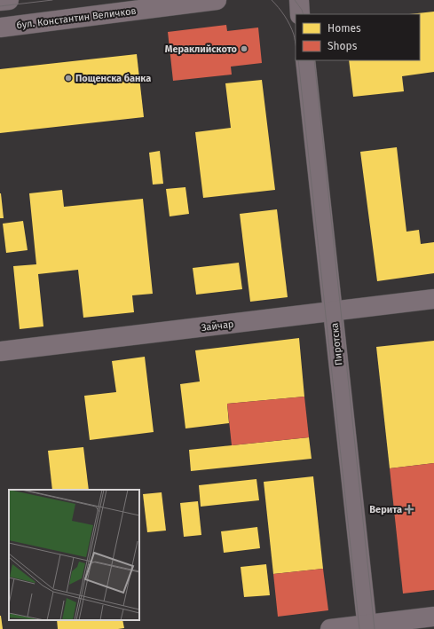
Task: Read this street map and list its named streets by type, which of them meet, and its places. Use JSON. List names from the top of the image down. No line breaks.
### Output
{"streets":{"main road":["бул. Константин Величков"],"street":["Зайчар","Пиротска"]},"crossings":[["Зайчар","Пиротска"]],"places":{"other":["Мераклийското","Пощенска банка"],"health":["Верита"]},"legend":["Homes","Shops"]}
